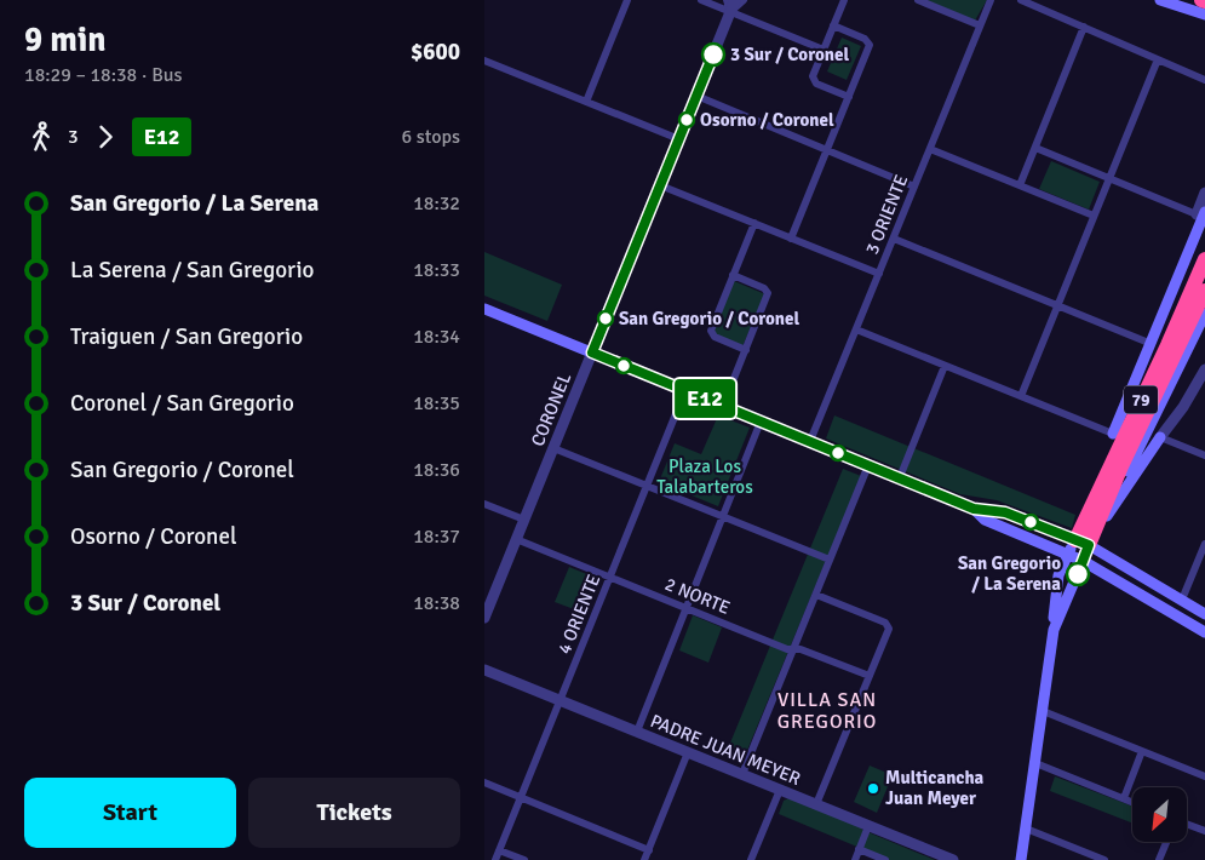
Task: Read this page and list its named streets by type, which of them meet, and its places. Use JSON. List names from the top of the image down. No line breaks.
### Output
{"streets":{"highway":["79"],"street":["3 ORIENTE","CORONEL","2 NORTE","4 ORIENTE","PADRE JUAN MEYER"]},"crossings":[["CORONEL","2 NORTE"],["2 NORTE","4 ORIENTE"],["4 ORIENTE","PADRE JUAN MEYER"]],"districts":["VILLA SAN GREGORIO"],"parks":["Plaza Los Talabarteros"],"places":["3 Sur / Coronel","Osorno / Coronel","San Gregorio / Coronel","San Gregorio / La Serena","Multicancha Juan Meyer"],"lines":["bus line E12"],"north":"bottom left","page":{"heading":["9 min","18:29 – 18:38 · Bus","$600"],"on_map":"E12","legs":["3","E12","6 stops"],"list":[{"name":"San Gregorio / La Serena","value":"18:32"},{"name":"La Serena / San Gregorio","value":"18:33"},{"name":"Traiguen / San Gregorio","value":"18:34"},{"name":"Coronel / San Gregorio","value":"18:35"},{"name":"San Gregorio / Coronel","value":"18:36"},{"name":"Osorno / Coronel","value":"18:37"},{"name":"3 Sur / Coronel","value":"18:38"}],"buttons":["Start","Tickets"]}}
